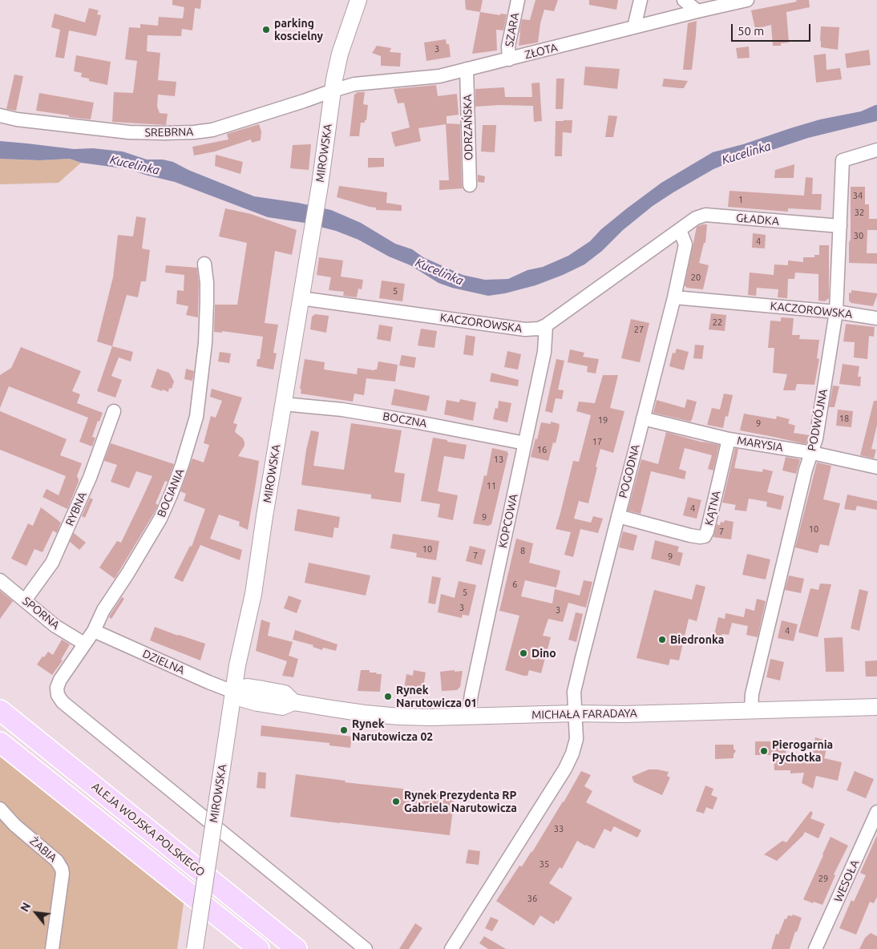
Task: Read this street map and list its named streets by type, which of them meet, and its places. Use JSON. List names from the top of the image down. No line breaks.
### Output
{"streets":{"main road":["ALEJA WOJSKA POLSKIEGO"],"street":["SZARA","ZŁOTA","ODRZAŃSKA","SREBRNA","MIROWSKA","GŁADKA","KACZOROWSKA","BOCZNA","PODWÓJNA","MARYSIA","POGODNA","BOCIANIA","KĄTNA","RYBNA","KOPCOWA","SPORNA","DZIELNA","MICHAŁA FARADAYA","ŻABIA","WESOŁA"]},"crossings":[["SZARA","ZŁOTA"],["ZŁOTA","ODRZAŃSKA"],["ZŁOTA","SREBRNA"],["ZŁOTA","MIROWSKA"],["SREBRNA","MIROWSKA"],["MIROWSKA","KACZOROWSKA"],["MIROWSKA","BOCZNA"],["MIROWSKA","DZIELNA"],["MIROWSKA","MICHAŁA FARADAYA"],["GŁADKA","KACZOROWSKA"],["GŁADKA","PODWÓJNA"],["GŁADKA","POGODNA"],["KACZOROWSKA","PODWÓJNA"],["KACZOROWSKA","POGODNA"],["KACZOROWSKA","KOPCOWA"],["BOCZNA","KOPCOWA"],["PODWÓJNA","MARYSIA"],["PODWÓJNA","MICHAŁA FARADAYA"],["MARYSIA","POGODNA"],["MARYSIA","KĄTNA"],["POGODNA","KĄTNA"],["POGODNA","MICHAŁA FARADAYA"],["BOCIANIA","SPORNA"],["BOCIANIA","DZIELNA"],["RYBNA","SPORNA"],["KOPCOWA","MICHAŁA FARADAYA"],["DZIELNA","MICHAŁA FARADAYA"]],"water":["Kucelinka"],"places":["parking koscielny","Biedronka","Dino","Rynek Narutowicza 01","Rynek Narutowicza 02","Pierogarnia Pychotka","Rynek Prezydenta RP Gabriela Narutowicza"],"house_numbers":["3","34","1","32","30","4","20","5","22","27","18","19","9","17","16","13","11","4","9","10","7","10","8","7","9","6","5","3","3","4","33","35","29","36"],"scale_bar":"50 m","north":"top left"}
